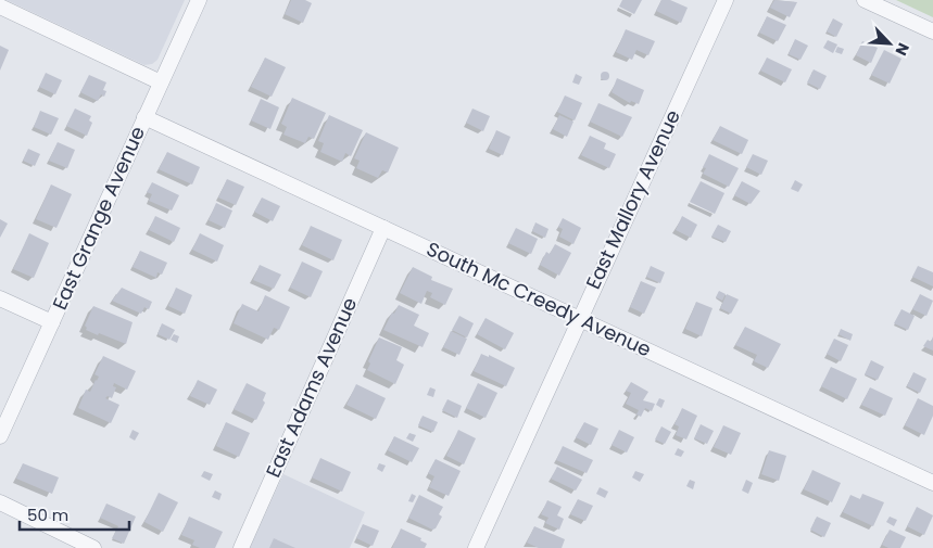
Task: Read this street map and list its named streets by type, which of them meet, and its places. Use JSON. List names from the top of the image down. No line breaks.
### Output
{"streets":{"street":["East Mallory Avenue","East Grange Avenue","South Mc Creedy Avenue","East Adams Avenue"]},"crossings":[["East Mallory Avenue","South Mc Creedy Avenue"],["East Grange Avenue","South Mc Creedy Avenue"],["South Mc Creedy Avenue","East Adams Avenue"]],"scale_bar":"50 m","north":"bottom right"}
